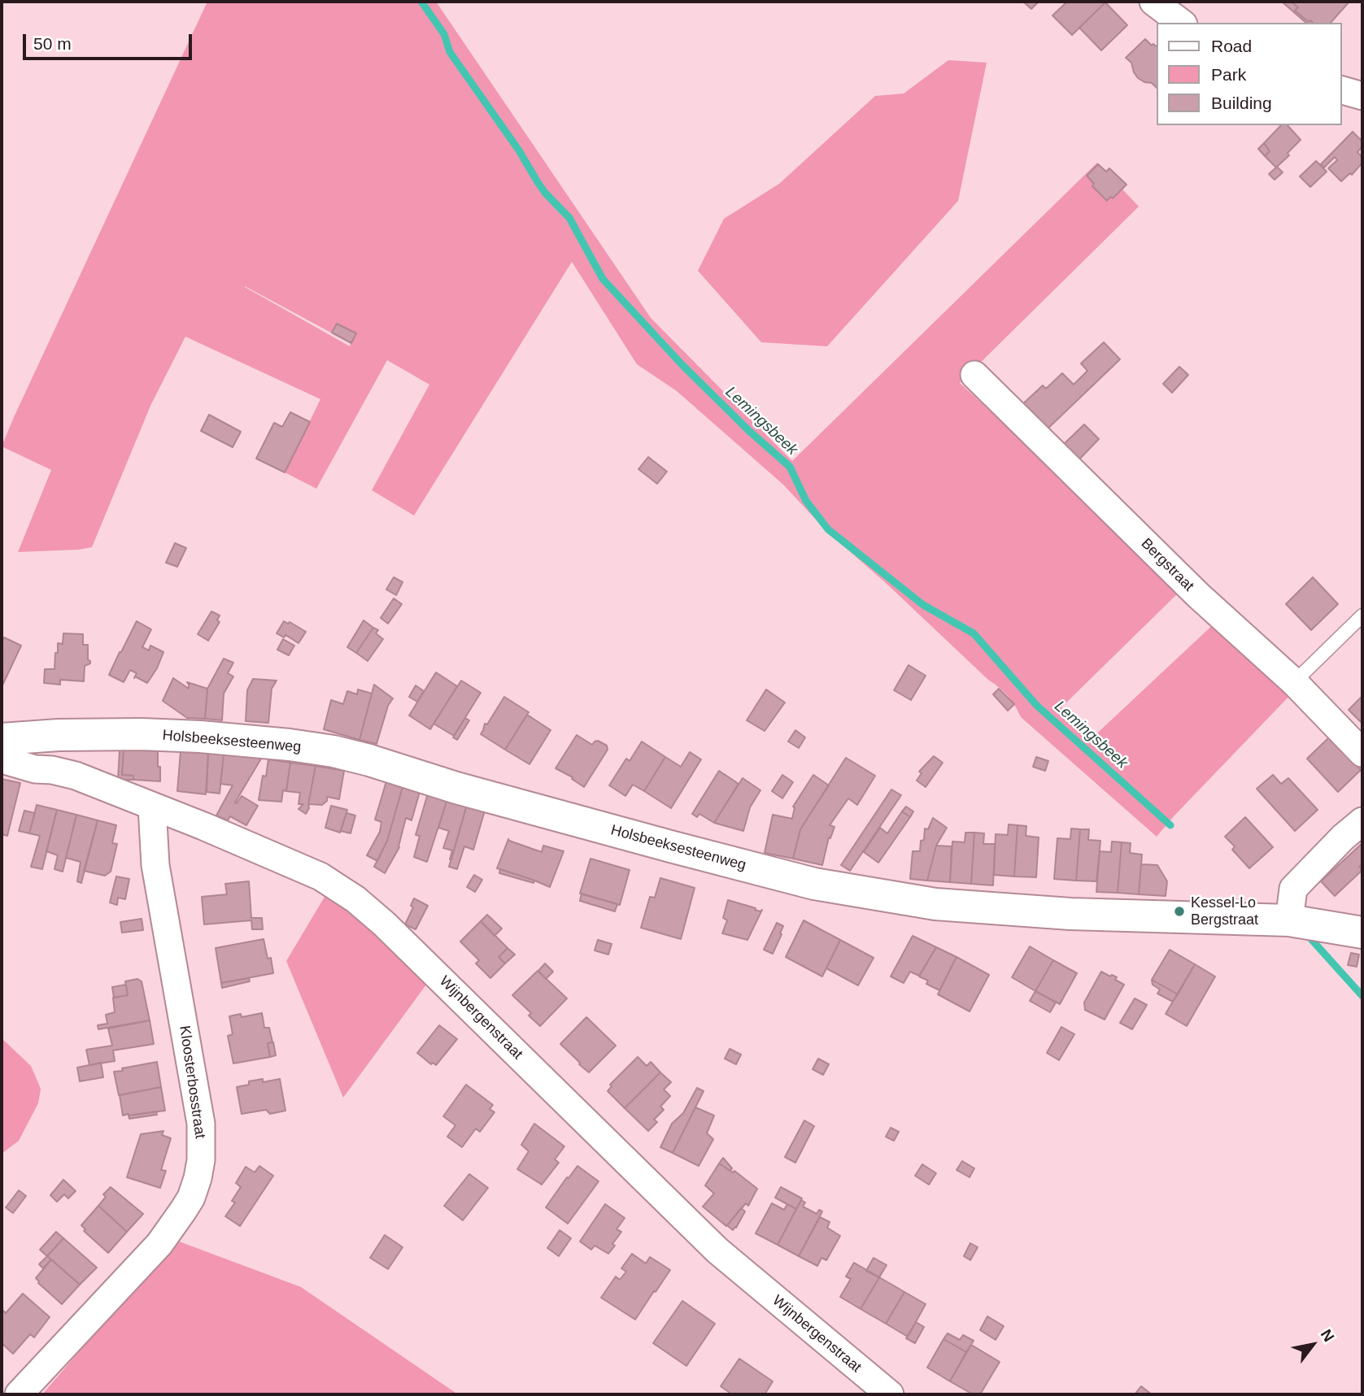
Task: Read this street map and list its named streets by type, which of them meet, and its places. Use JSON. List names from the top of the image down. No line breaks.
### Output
{"streets":{"street":["Bergstraat","Holsbeeksesteenweg","Wijnbergenstraat","Kloosterbosstraat"]},"crossings":[["Wijnbergenstraat","Kloosterbosstraat"]],"water":["Lemingsbeek"],"places":["Kessel-Lo Bergstraat"],"legend":["Road","Park","Building"],"scale_bar":"50 m","north":"top right"}
